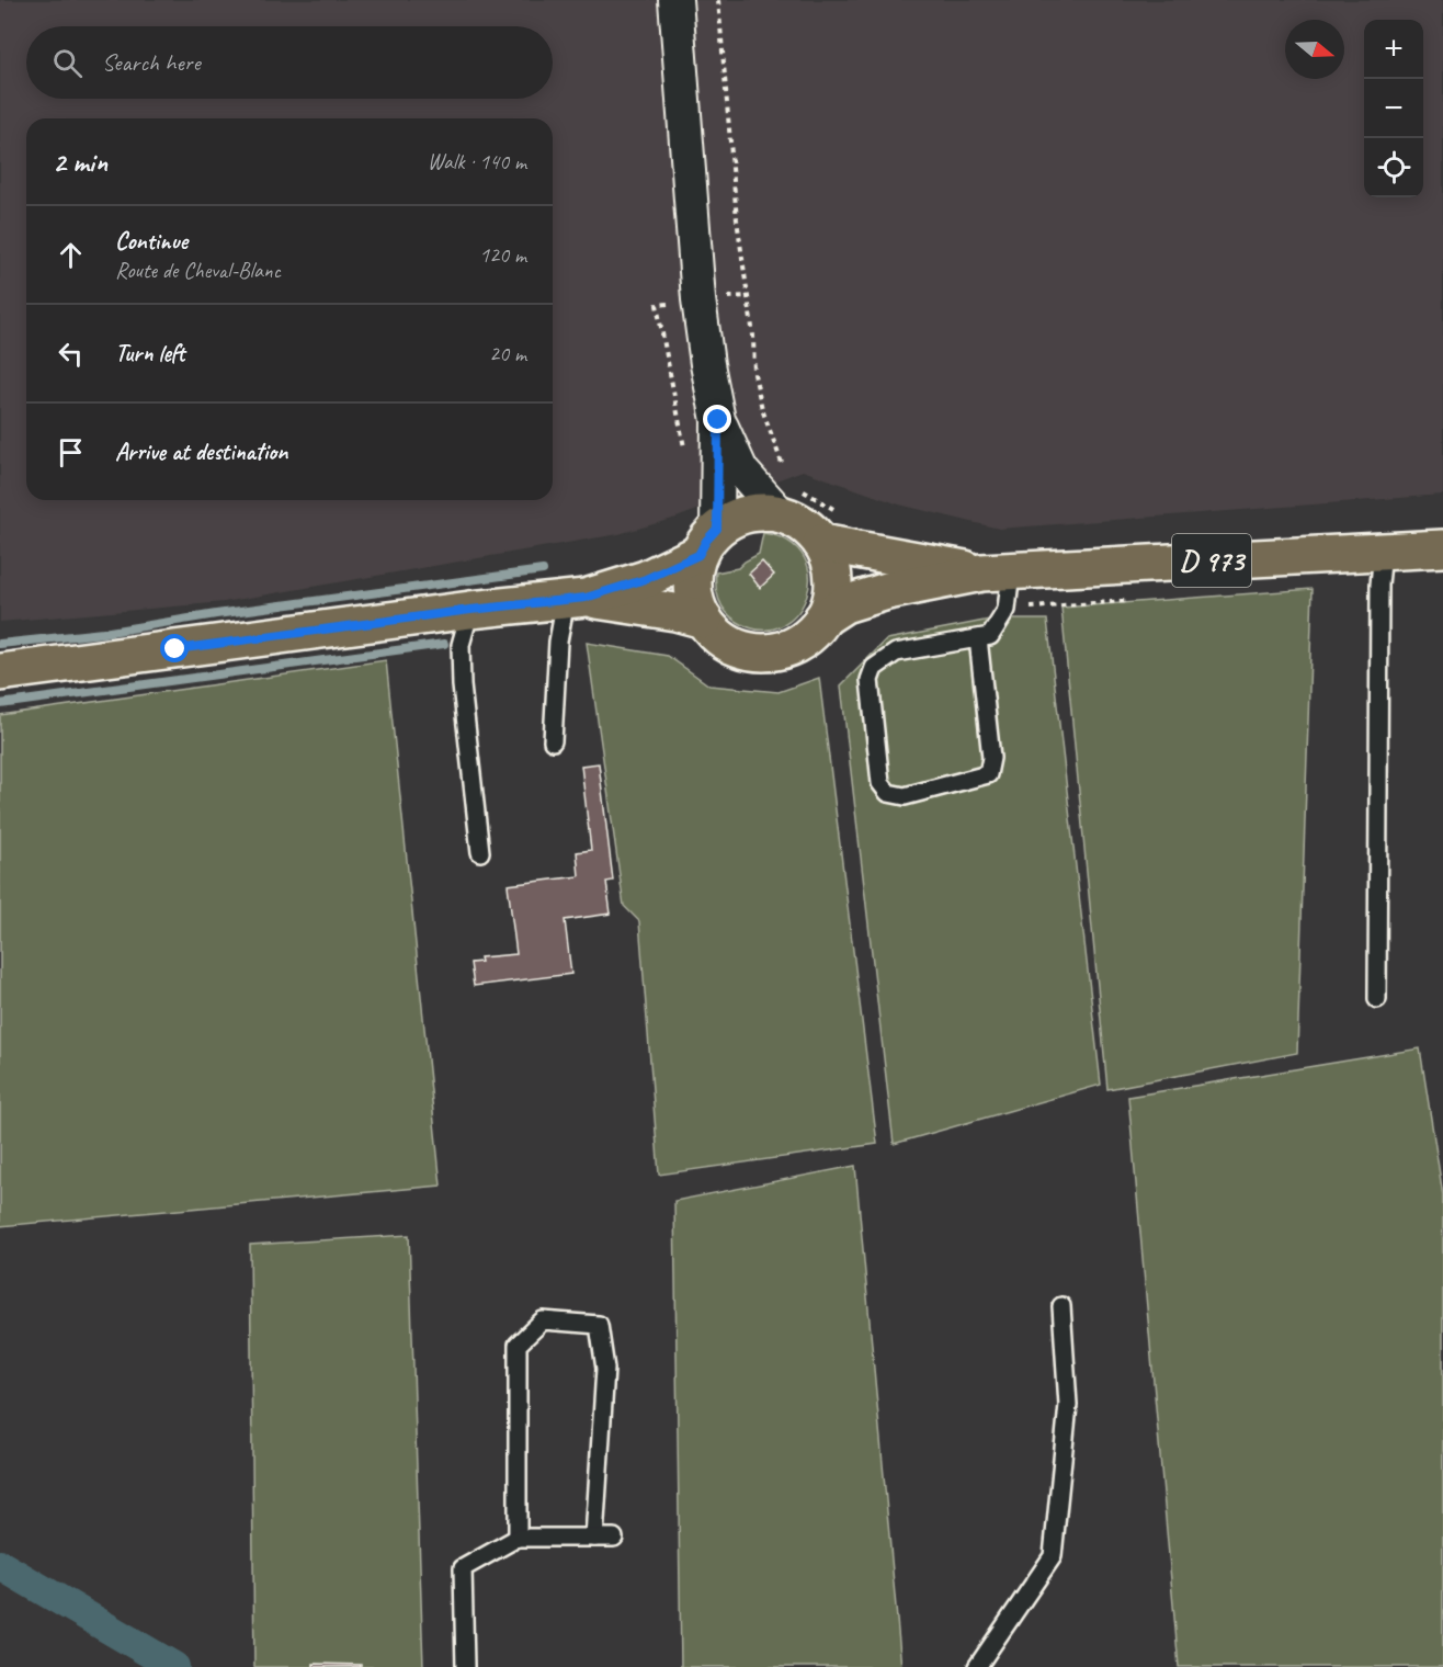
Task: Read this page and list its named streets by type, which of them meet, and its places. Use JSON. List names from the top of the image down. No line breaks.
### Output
{"streets":{"main road":["D 973"]},"north":"right","page":{"map_buttons":["+","−"],"search":"Search here","heading":["2 min","Walk · 140 m"],"list":[["Continue","Route de Cheval-Blanc","120 m"],["Turn left","20 m"],"Arrive at destination"]}}
